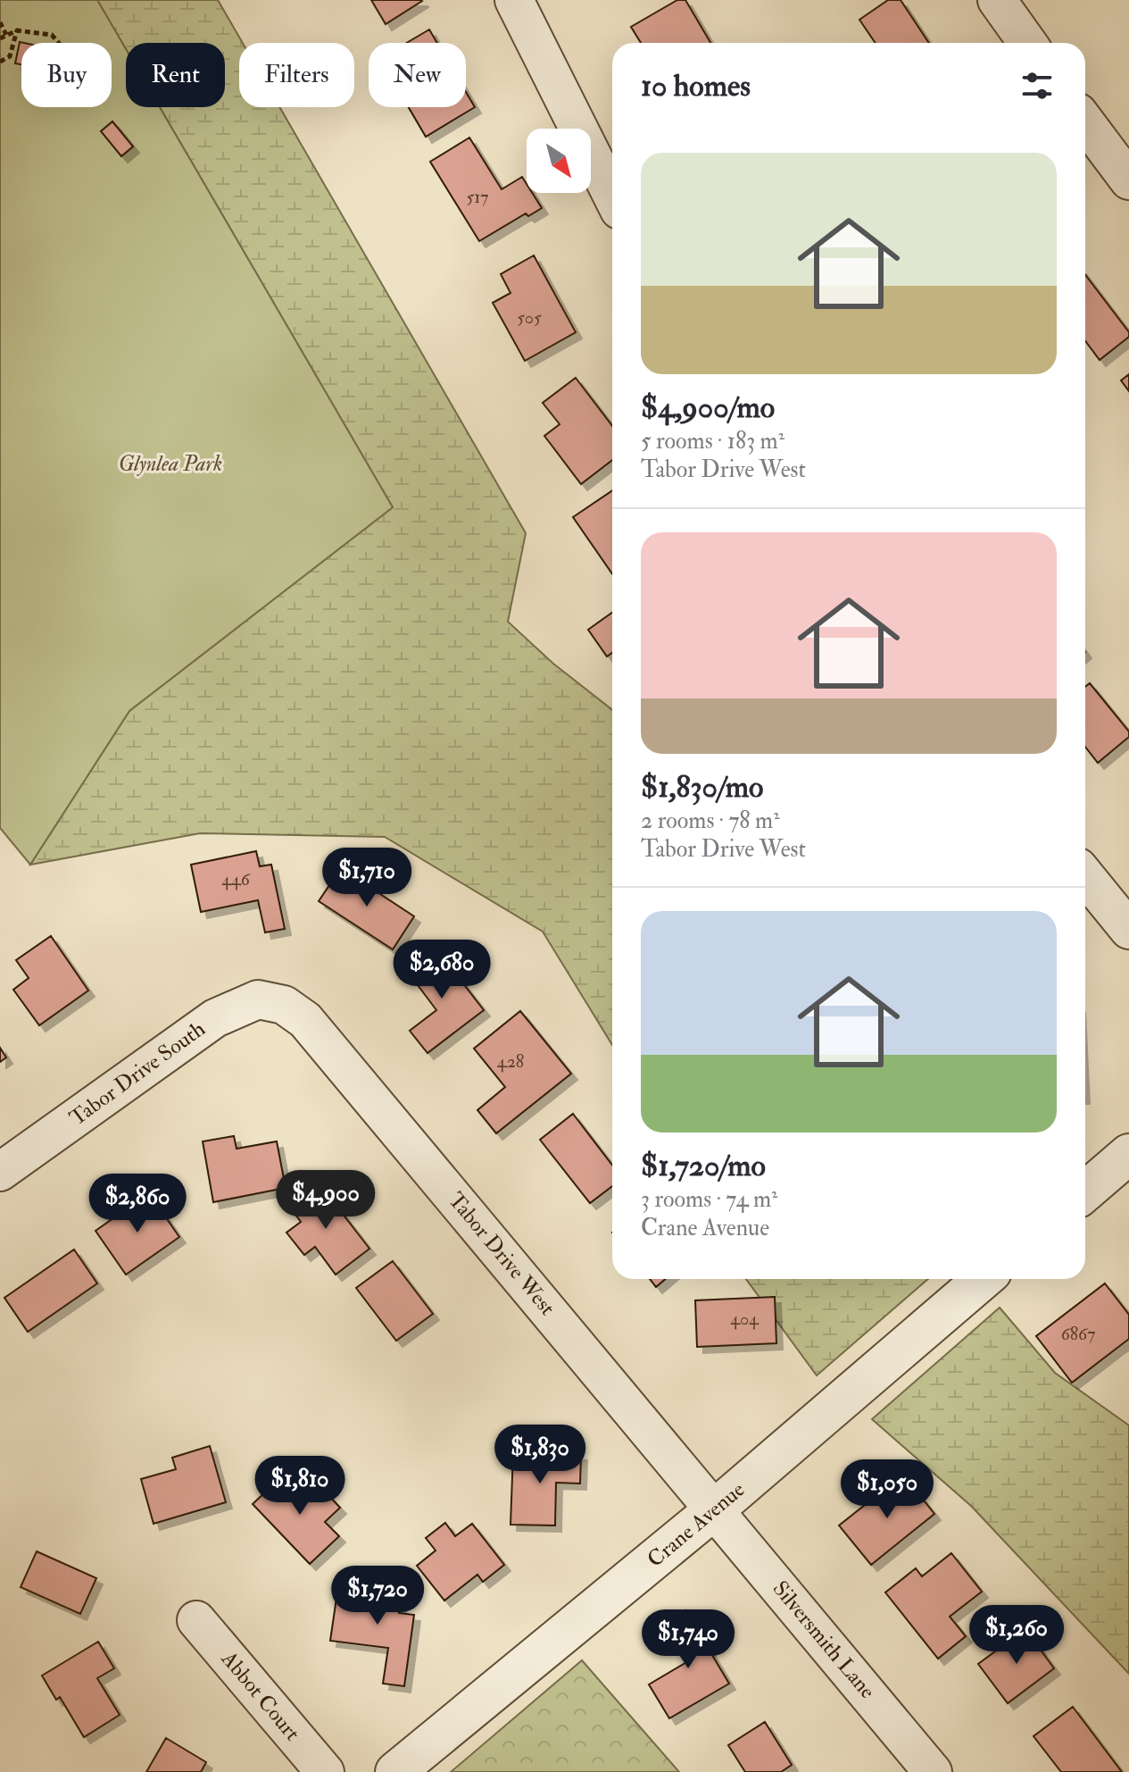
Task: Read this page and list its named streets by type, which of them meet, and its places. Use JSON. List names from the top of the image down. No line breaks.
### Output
{"streets":{"street":["Tabor Drive South","Tabor Drive West","Crane Avenue","Silversmith Lane","Abbot Court"]},"crossings":[["Tabor Drive South","Tabor Drive West"],["Tabor Drive West","Crane Avenue"],["Tabor Drive West","Silversmith Lane"],["Crane Avenue","Silversmith Lane"]],"parks":["Glynlea Park"],"house_numbers":["517","505","446","428","404","6867"],"north":"bottom right","page":{"chip":["Buy","Rent","Filters","New"],"heading":"10 homes","list":[{"name":"$4,900/mo","note":"5 rooms · 183 m² · Tabor Drive West"},{"name":"$1,830/mo","note":"2 rooms · 78 m² · Tabor Drive West"},{"name":"$1,720/mo","note":"3 rooms · 74 m² · Crane Avenue"}],"price":["$1,710","$2,680","$4,900","$2,860","$1,830","$1,810","$1,050","$1,720","$1,260","$1,740"]}}
